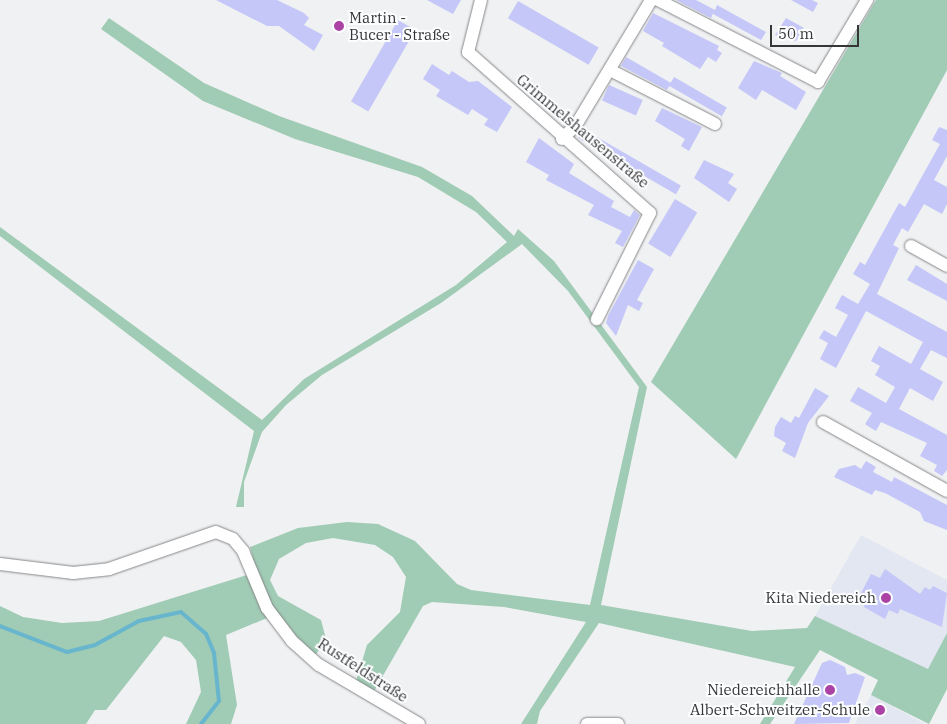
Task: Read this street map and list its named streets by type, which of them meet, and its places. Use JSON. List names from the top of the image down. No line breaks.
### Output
{"streets":{"street":["Grimmelshausenstraße","Rustfeldstraße"]},"places":["Martin - Bucer - Straße","Kita Niedereich","Niedereichhalle","Albert-Schweitzer-Schule"],"scale_bar":"50 m"}
